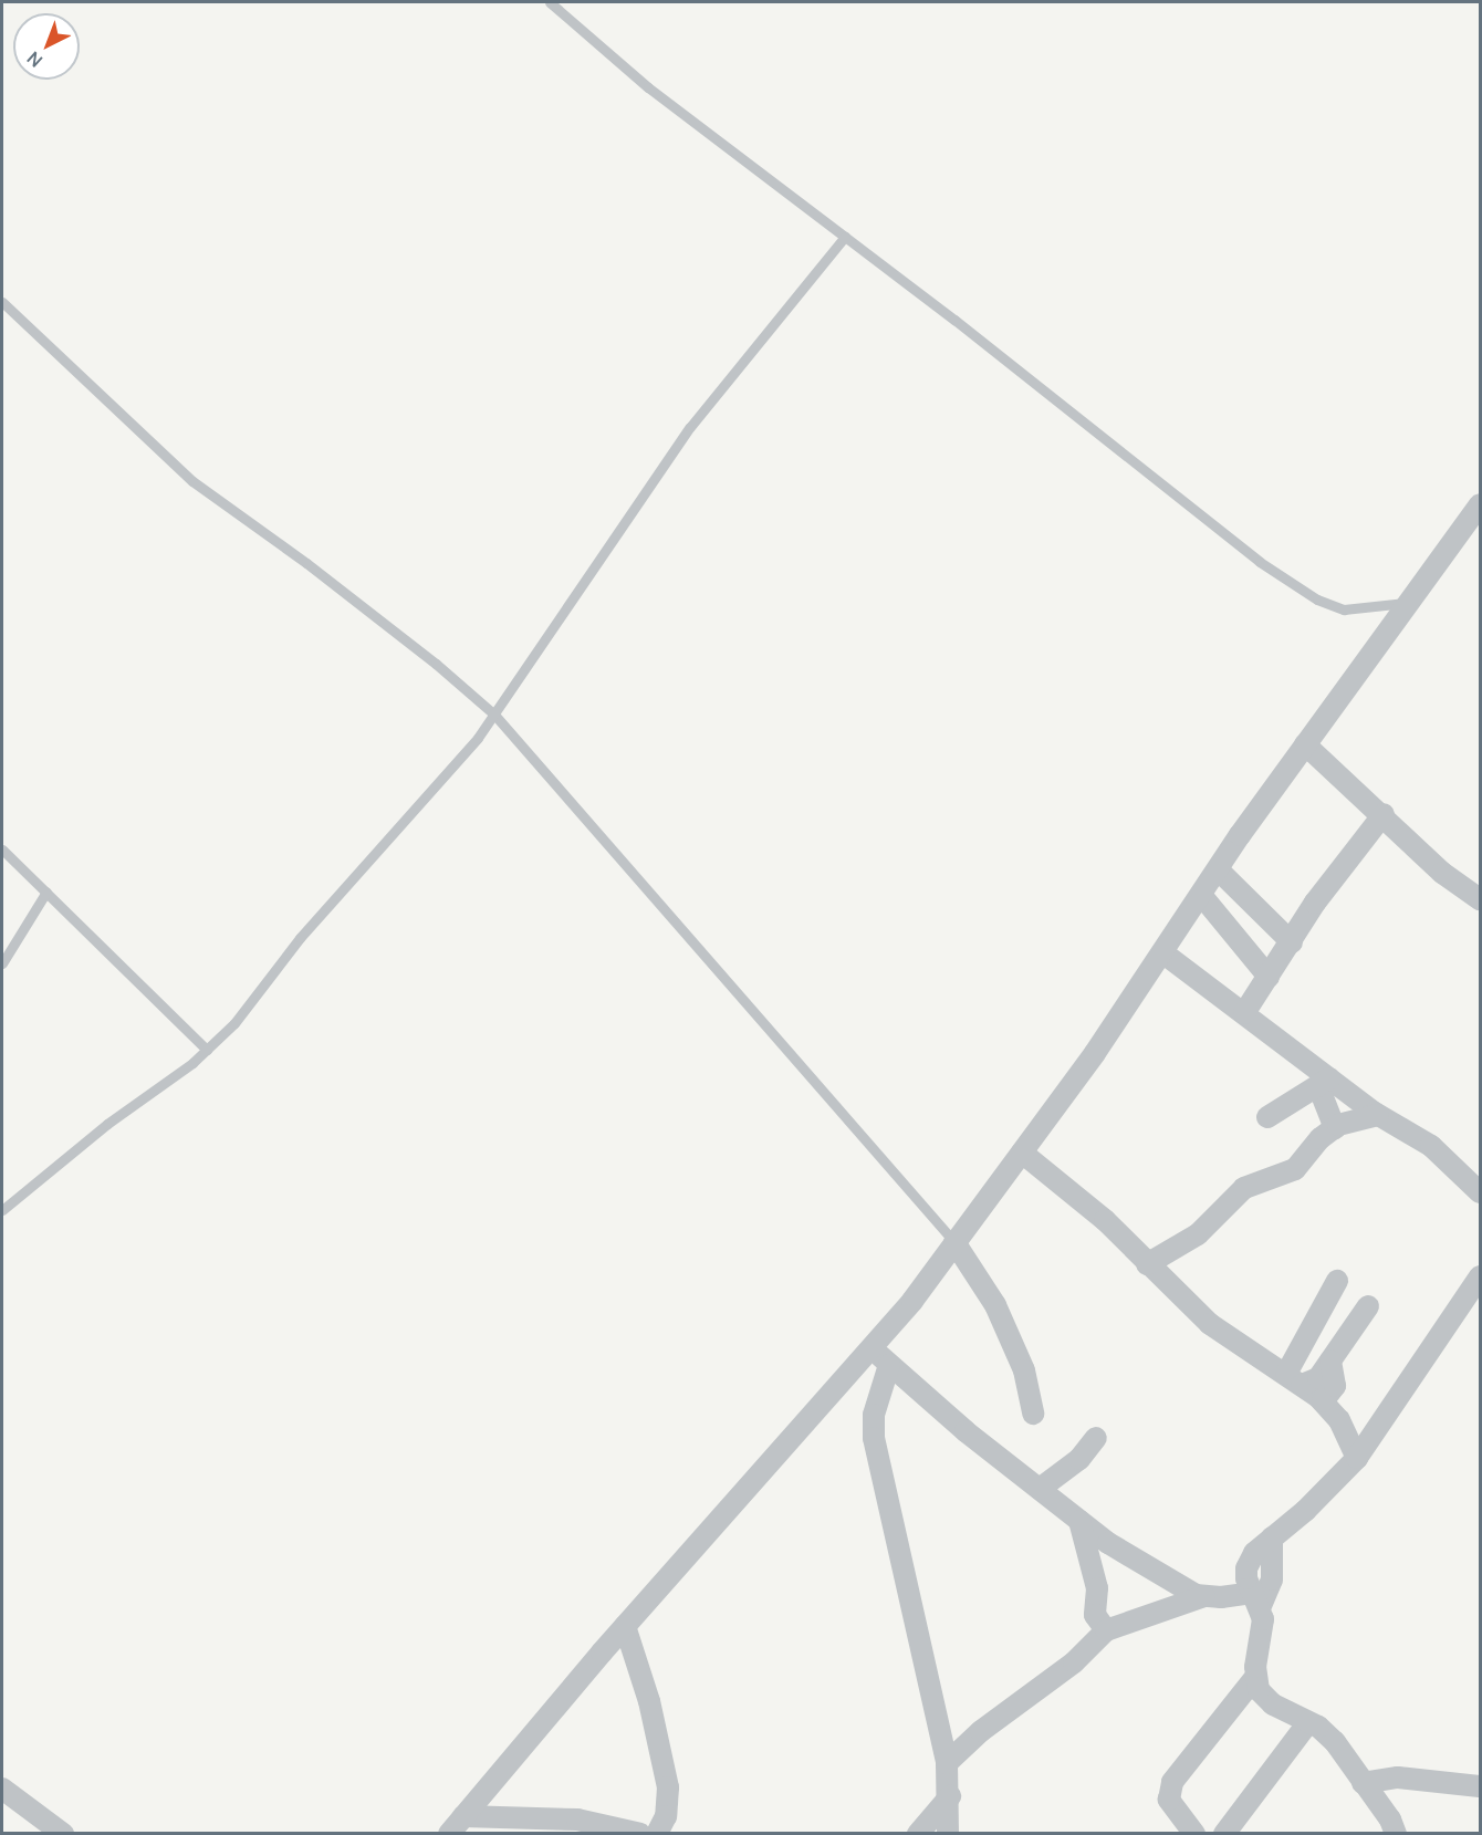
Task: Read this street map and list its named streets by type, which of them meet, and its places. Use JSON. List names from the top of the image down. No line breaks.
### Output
{"north":"bottom left"}
